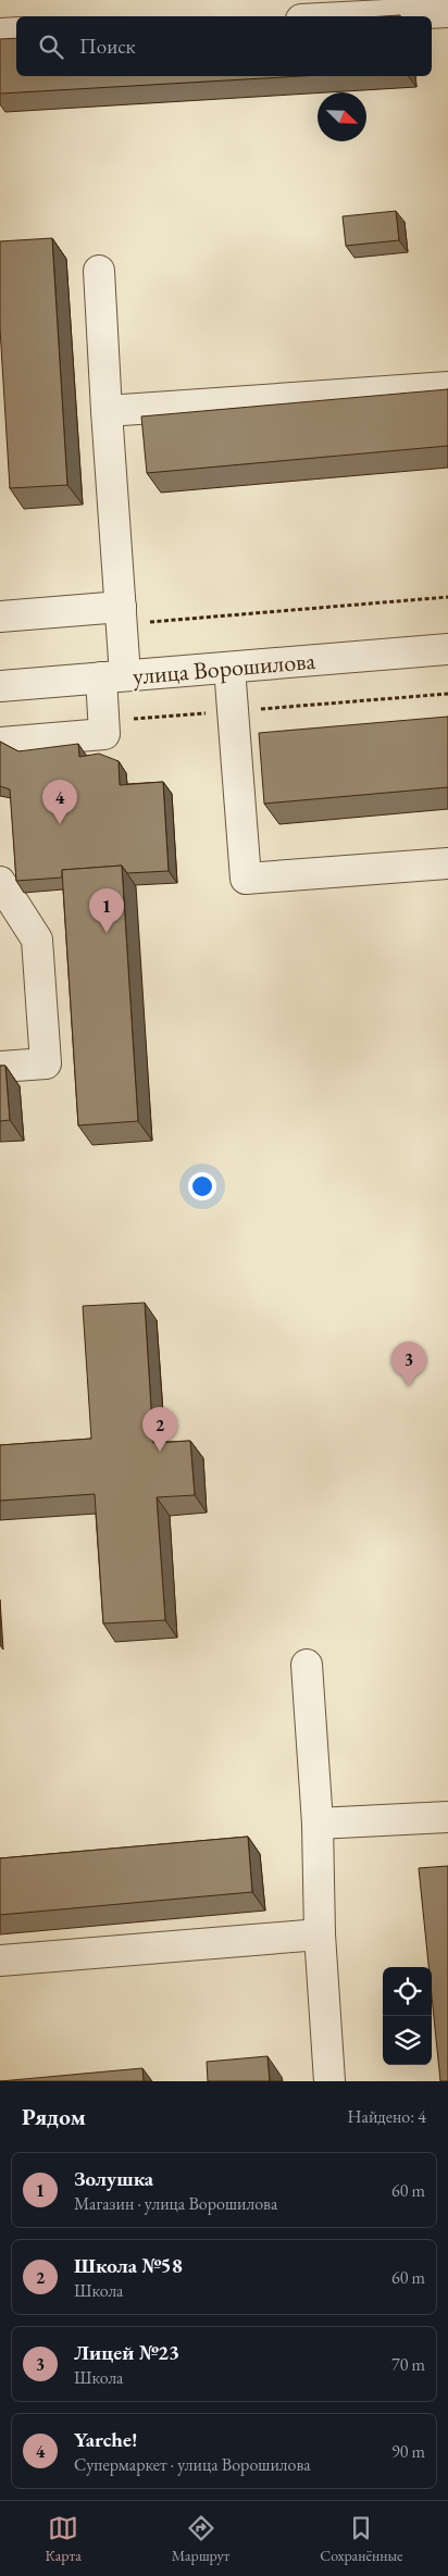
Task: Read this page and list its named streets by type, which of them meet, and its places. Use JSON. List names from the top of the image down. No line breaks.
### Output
{"streets":{"street":["улица Ворошилова"]},"north":"bottom right","page":{"search":"Поиск","pins":["4","1","3","2"],"heading":["Рядом","Найдено: 4"],"list":[{"mark":"1","name":"Золушка","note":"Магазин · улица Ворошилова","value":"60 m"},{"mark":"2","name":"Школа №58","note":"Школа","value":"60 m"},{"mark":"3","name":"Лицей №23","note":"Школа","value":"70 m"},{"mark":"4","name":"Yarche!","note":"Супермаркет · улица Ворошилова","value":"90 m"}],"nav":["Карта","Маршрут","Сохранённые"]}}
